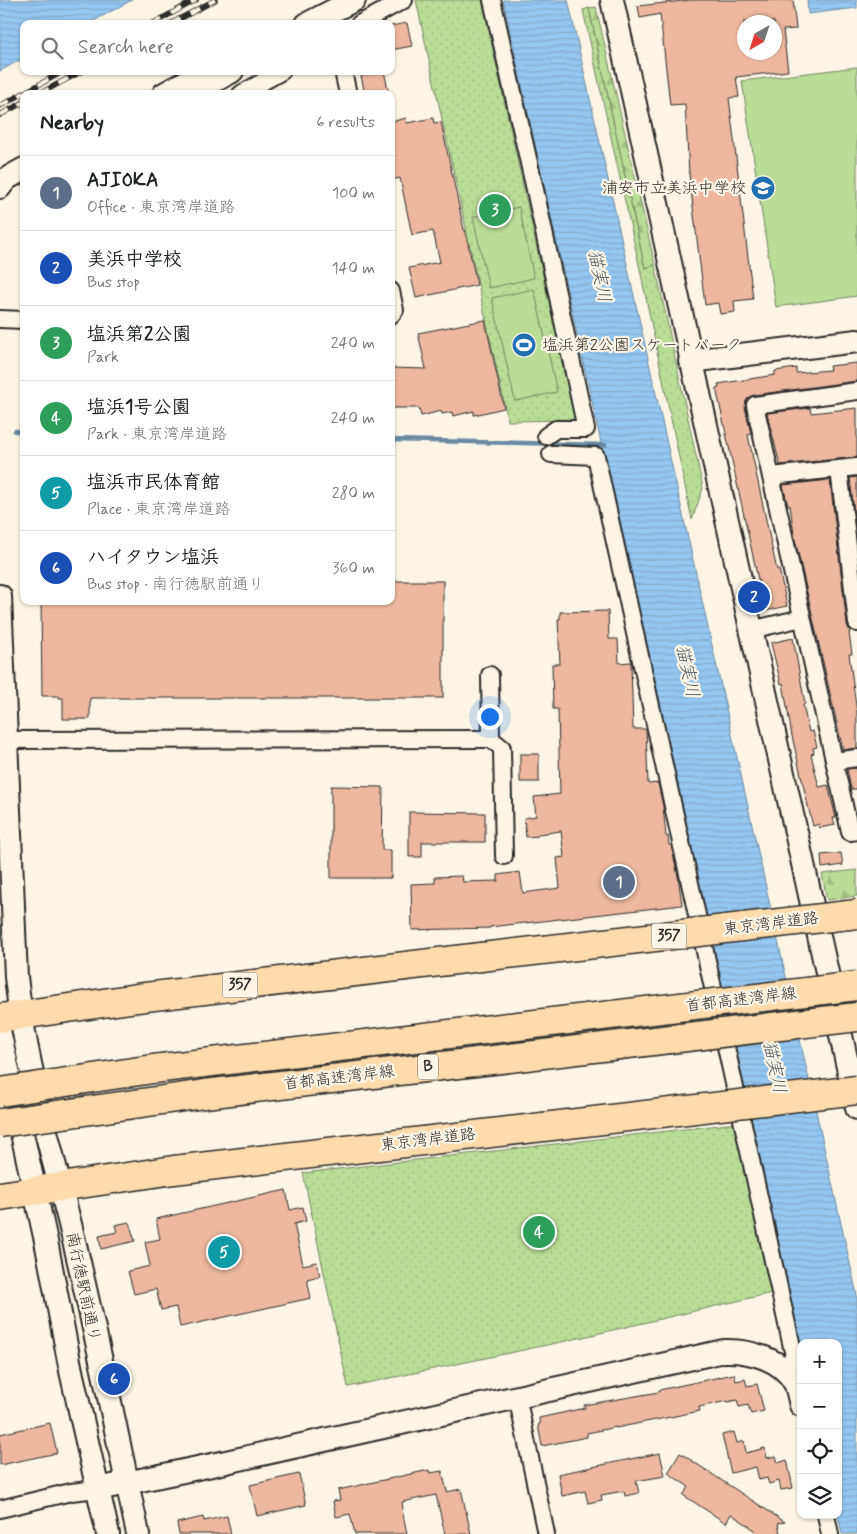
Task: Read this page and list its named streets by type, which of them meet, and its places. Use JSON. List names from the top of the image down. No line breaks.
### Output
{"streets":{"highway":["東京湾岸道路","357","首都高速湾岸線","B"],"street":["南行徳駅前通り"]},"crossings":[["東京湾岸道路","南行徳駅前通り"]],"water":["猫実川"],"places":{"school or university":["浦安市立美浜中学校"],"sports":["塩浜第2公園スケートパーク"]},"north":"bottom left","page":{"search":"Search here","heading":["Nearby","6 results"],"list":[{"mark":"1","name":"AJIOKA","note":"Office · 東京湾岸道路","value":"100 m"},{"mark":"2","name":"美浜中学校","note":"Bus stop","value":"140 m"},{"mark":"3","name":"塩浜第2公園","note":"Park","value":"240 m"},{"mark":"4","name":"塩浜1号公園","note":"Park · 東京湾岸道路","value":"240 m"},{"mark":"5","name":"塩浜市民体育館","note":"Place · 東京湾岸道路","value":"280 m"},{"mark":"6","name":"ハイタウン塩浜","note":"Bus stop · 南行徳駅前通り","value":"360 m"}],"pins":["3","2","1","4","5","6"],"map_buttons":["+","−"]}}
